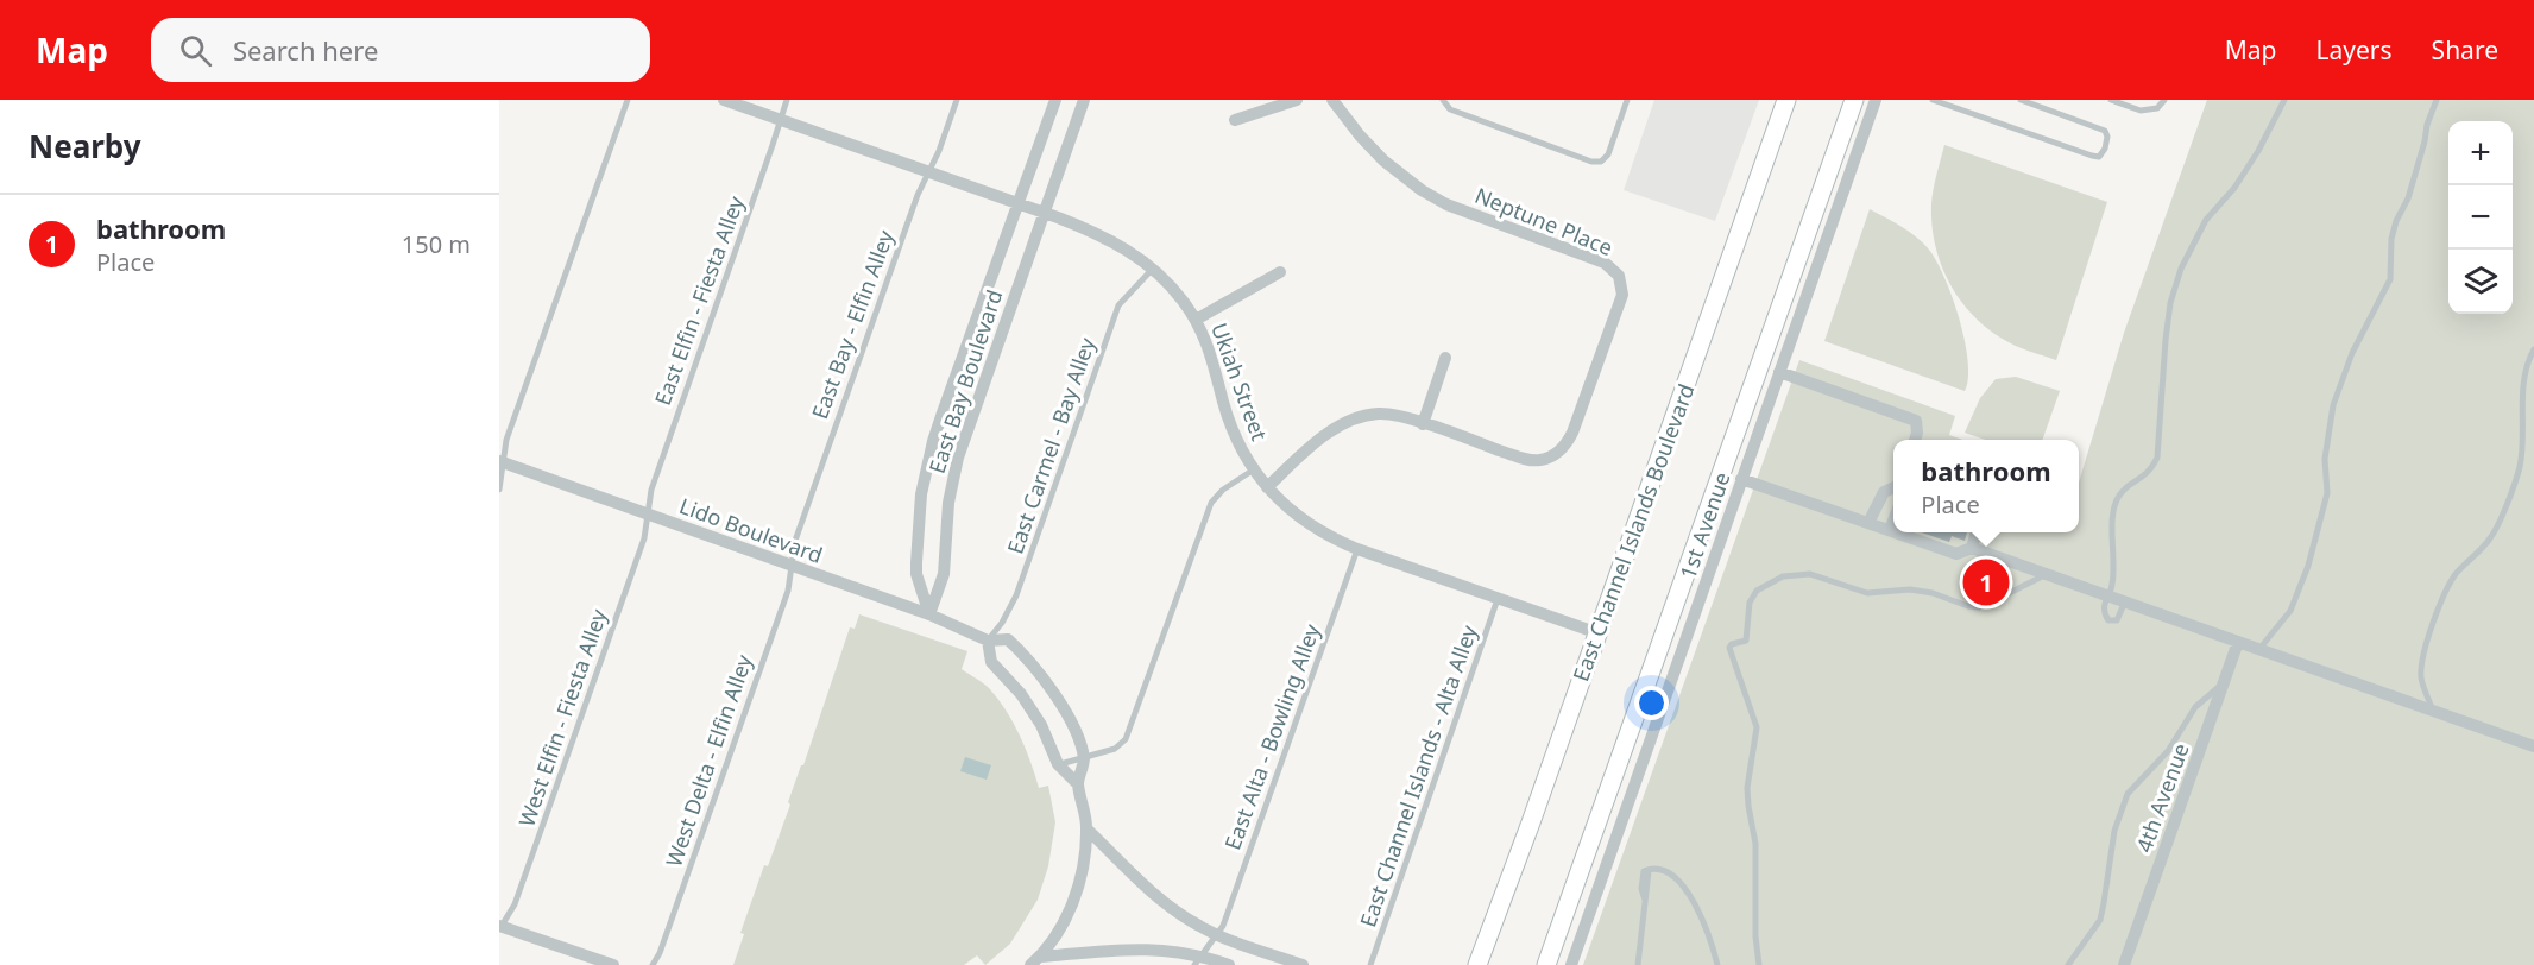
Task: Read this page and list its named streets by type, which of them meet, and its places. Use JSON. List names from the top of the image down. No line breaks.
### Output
{"streets":{"main road":["East Channel Islands Boulevard"],"street":["Neptune Place","East Bay Boulevard","Ukiah Street","1st Avenue","Lido Boulevard","4th Avenue"],"lane":["East Elfin - Fiesta Alley","East Bay - Elfin Alley","East Carmel - Bay Alley","West Elfin - Fiesta Alley","East Alta - Bowling Alley","West Delta - Elfin Alley","East Channel Islands - Alta Alley"]},"crossings":[["Neptune Place","Ukiah Street"],["East Elfin - Fiesta Alley","Ukiah Street"],["East Elfin - Fiesta Alley","Lido Boulevard"],["East Elfin - Fiesta Alley","West Elfin - Fiesta Alley"],["East Bay - Elfin Alley","Ukiah Street"],["East Bay - Elfin Alley","Lido Boulevard"],["East Bay - Elfin Alley","West Delta - Elfin Alley"],["East Bay Boulevard","Ukiah Street"],["East Bay Boulevard","Lido Boulevard"],["Ukiah Street","East Carmel - Bay Alley"],["Ukiah Street","East Channel Islands Boulevard"],["Ukiah Street","East Alta - Bowling Alley"],["Ukiah Street","East Channel Islands - Alta Alley"],["East Carmel - Bay Alley","Lido Boulevard"],["Lido Boulevard","West Elfin - Fiesta Alley"],["Lido Boulevard","West Delta - Elfin Alley"]],"page":{"header":"Map","search":"Search here","nav":["Map","Layers","Share"],"heading":"Nearby","map_buttons":["+","−"],"list":[{"mark":"1","name":"bathroom","note":"Place","value":"150 m"}],"popup":["bathroom","Place"],"pins":"1"}}
